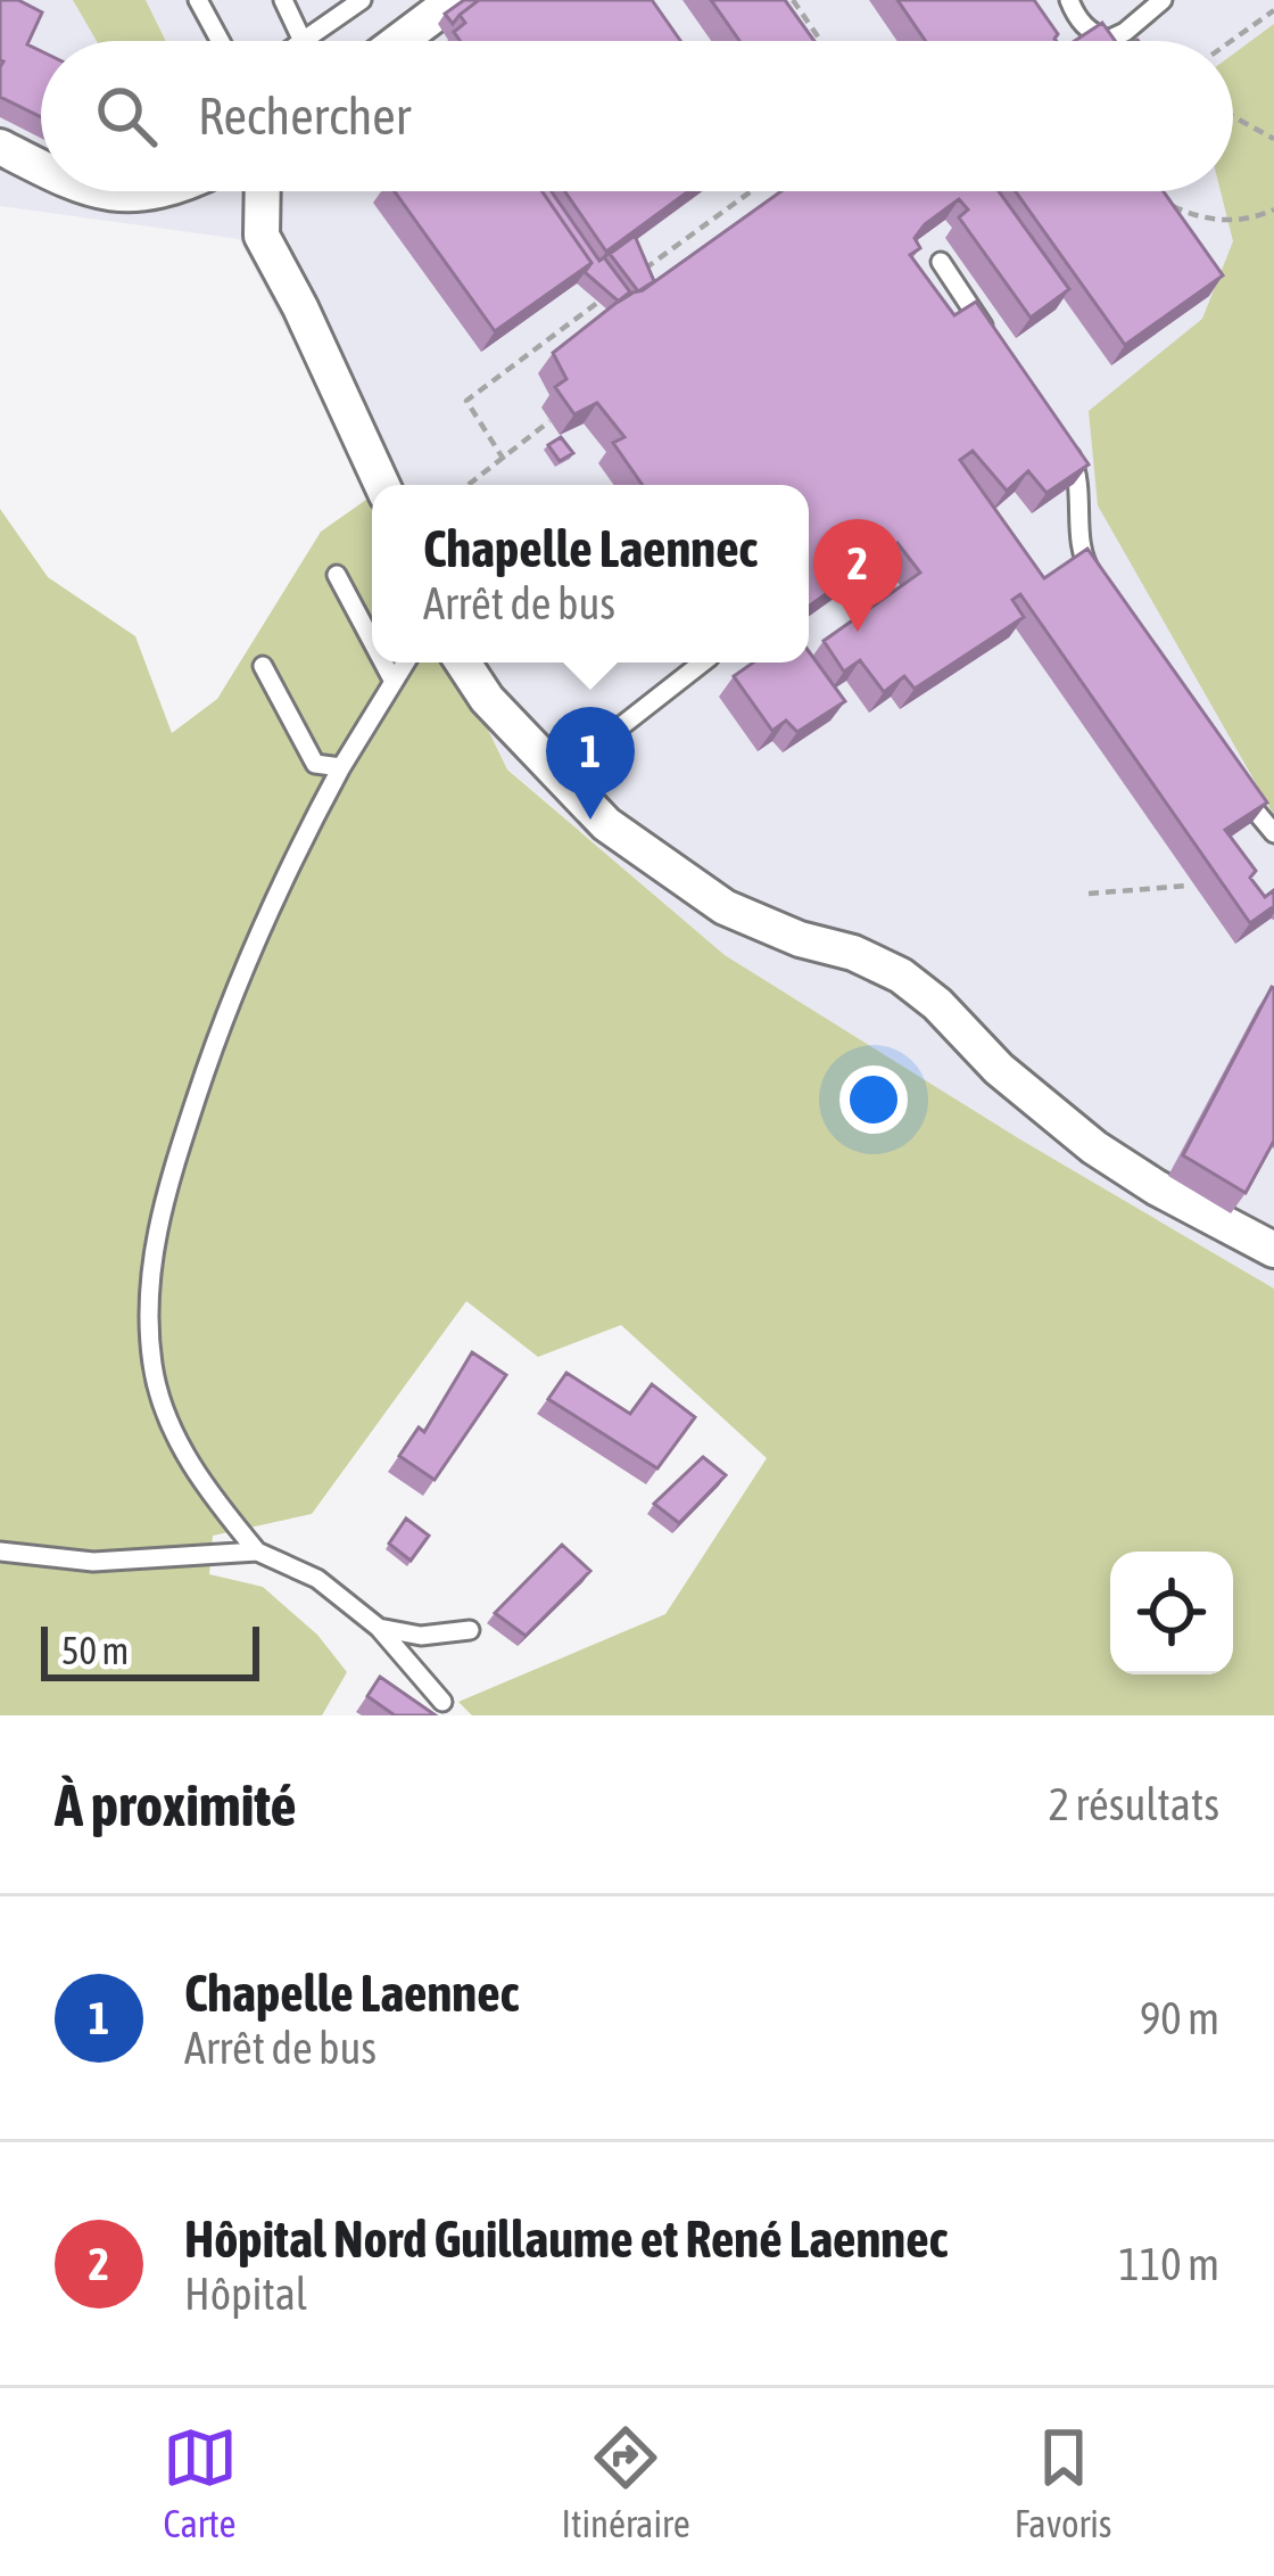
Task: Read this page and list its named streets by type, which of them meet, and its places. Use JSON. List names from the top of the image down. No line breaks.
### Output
{"scale_bar":"50 m","page":{"search":"Rechercher","popup":["Chapelle Laennec","Arrêt de bus"],"pins":["2","1"],"scale":"50 m","heading":["À proximité","2 résultats"],"list":[{"mark":"1","name":"Chapelle Laennec","note":"Arrêt de bus","value":"90 m"},{"mark":"2","name":"Hôpital Nord Guillaume et René Laennec","note":"Hôpital","value":"110 m"}],"nav":["Carte","Itinéraire","Favoris"]}}
